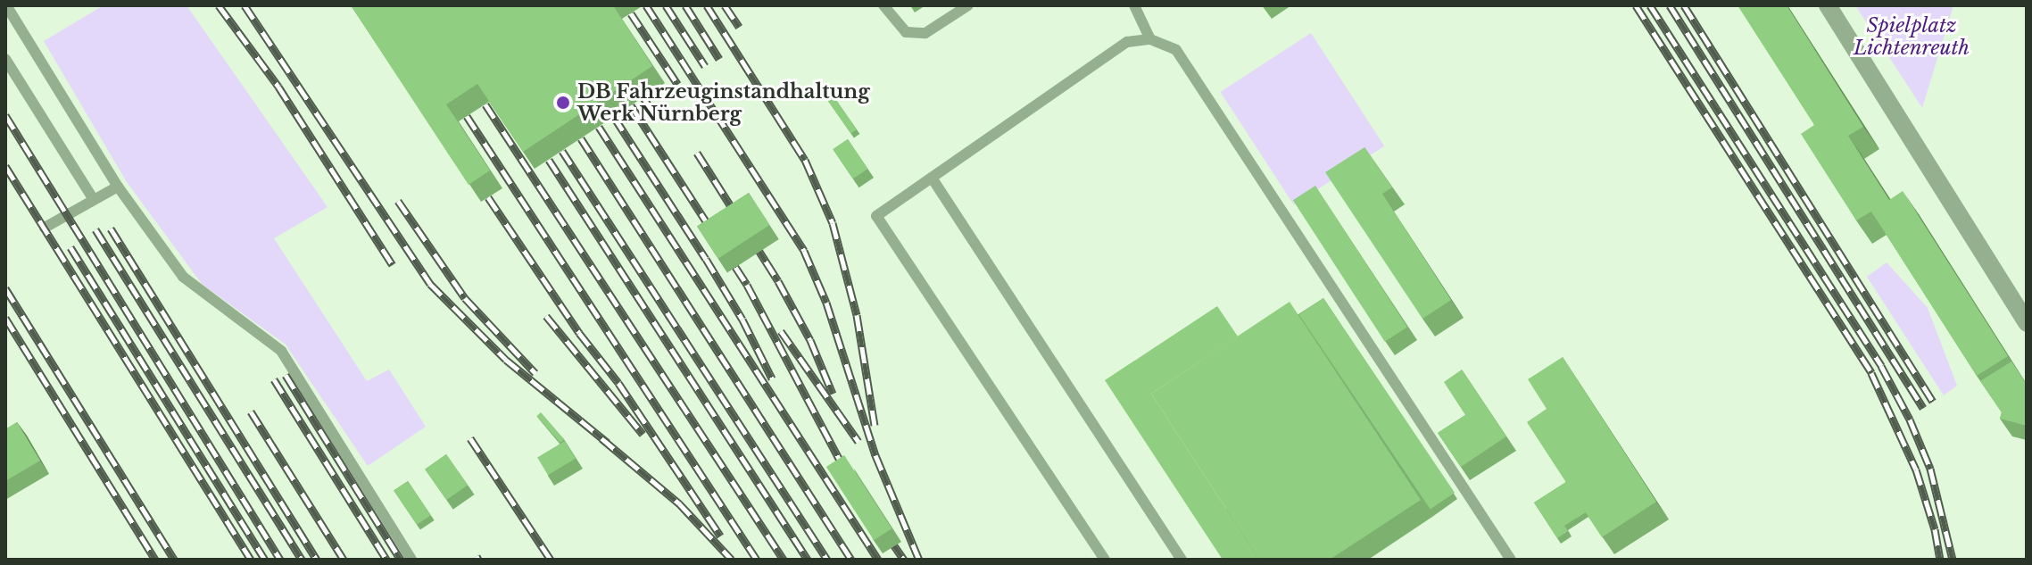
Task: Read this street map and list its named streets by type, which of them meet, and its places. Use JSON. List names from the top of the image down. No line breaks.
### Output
{"parks":["Spielplatz Lichtenreuth"],"places":["DB Fahrzeuginstandhaltung Werk Nürnberg"]}
